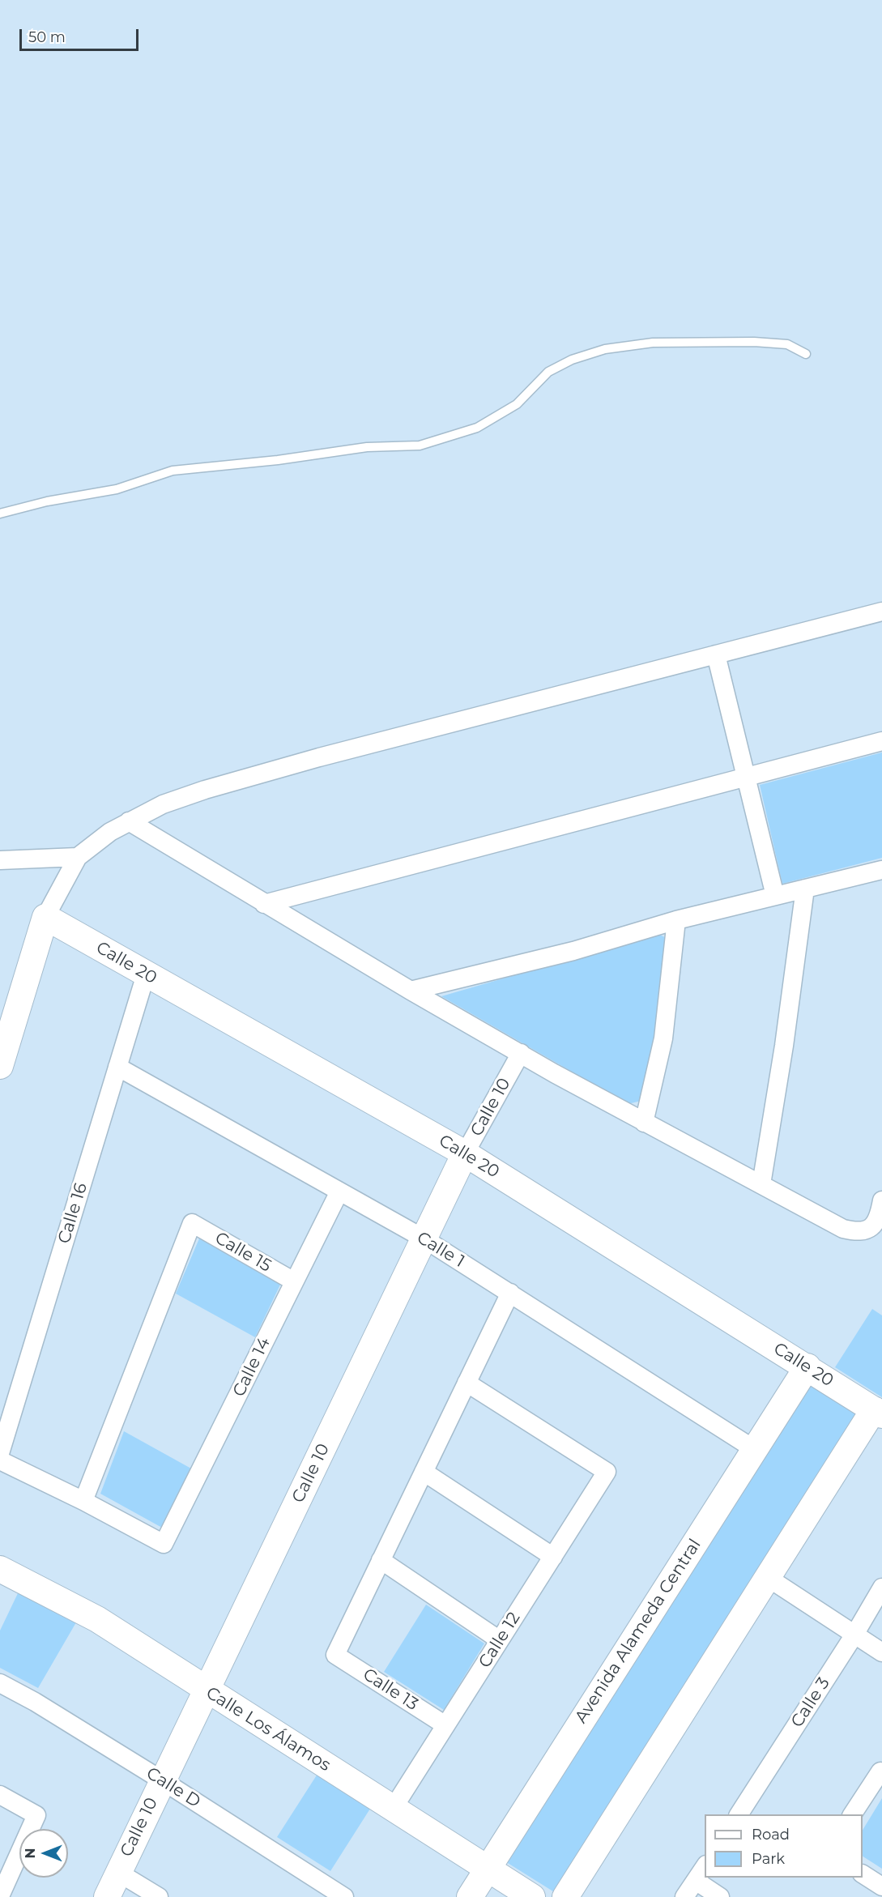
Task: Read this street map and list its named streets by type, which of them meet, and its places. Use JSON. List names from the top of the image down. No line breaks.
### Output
{"streets":{"street":["Calle 20","Calle 10","Calle 16","Calle 1","Calle 15","Calle 14","Avenida Alameda Central","Calle 12","Calle 13","Calle 3","Calle Los Álamos","Calle D"]},"crossings":[["Calle 20","Calle 10"],["Calle 20","Calle 16"],["Calle 20","Avenida Alameda Central"],["Calle 10","Calle 1"],["Calle 10","Calle Los Álamos"],["Calle 10","Calle D"],["Calle 16","Calle 1"],["Calle 1","Calle 14"],["Calle 1","Avenida Alameda Central"],["Calle 15","Calle 14"],["Avenida Alameda Central","Calle Los Álamos"],["Calle 12","Calle 13"],["Calle 12","Calle Los Álamos"]],"legend":["Road","Park"],"scale_bar":"50 m","north":"left"}
